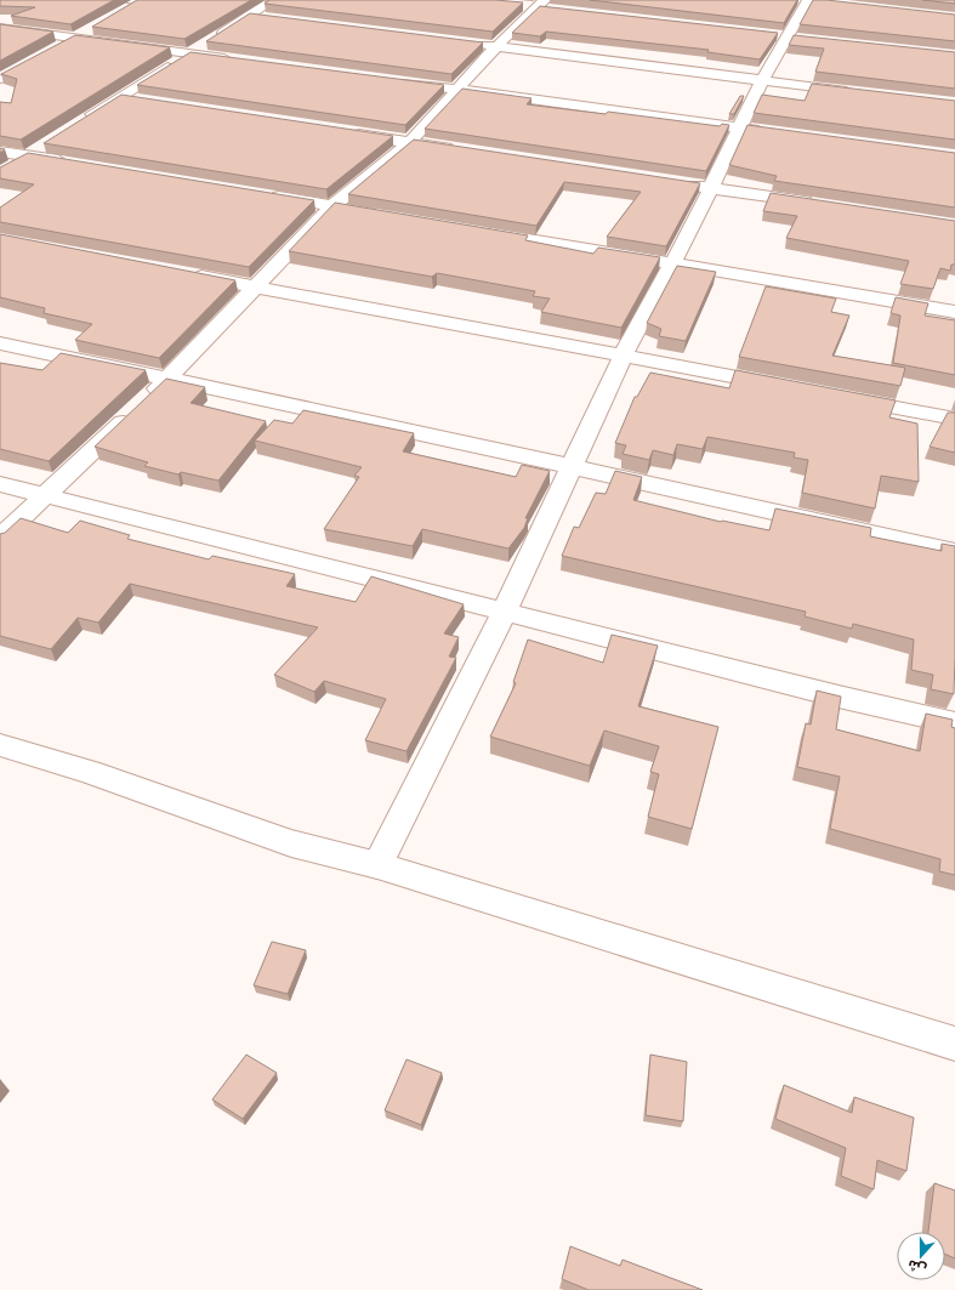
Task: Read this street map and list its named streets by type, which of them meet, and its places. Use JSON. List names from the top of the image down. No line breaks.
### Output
{"north":"bottom"}
